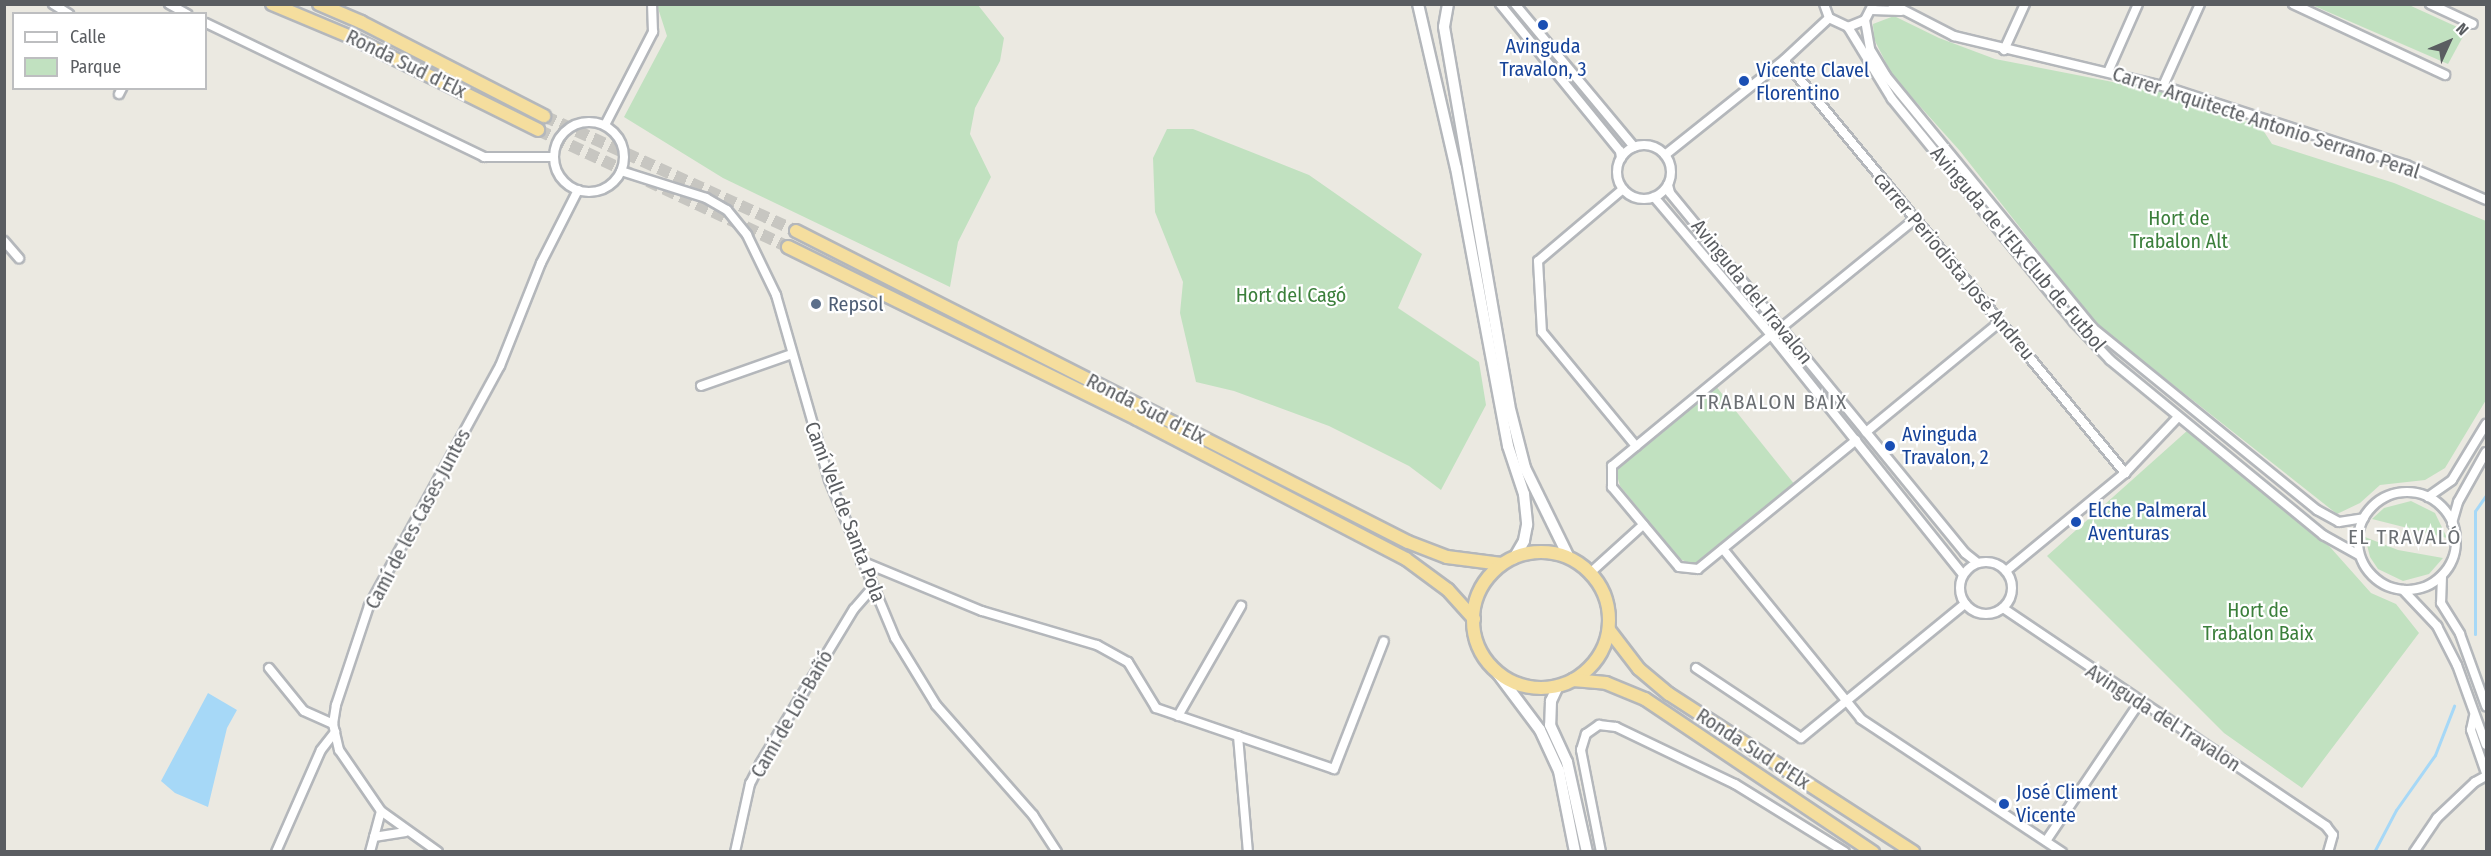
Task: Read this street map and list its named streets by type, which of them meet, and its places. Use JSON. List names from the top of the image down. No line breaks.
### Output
{"streets":{"highway":["Ronda Sud d'Elx"],"street":["Carrer Arquitecte Antonio Serrano Peral","Avinguda de l'Elx Club de Futbol","carrer Periodista José Andreu","Avinguda del Travalon","Camí Vell de Santa Pola","Camí de les Cases Juntes","Camí de Loi-Bañó"]},"crossings":[["Camí Vell de Santa Pola","Camí de les Cases Juntes"],["Camí Vell de Santa Pola","Camí de Loi-Bañó"]],"districts":["TRABALON BAIX","EL TRAVALÓ"],"parks":["Hort de Trabalon Alt","Hort del Cagó","Hort de Trabalon Baix"],"places":["Avinguda Travalon, 3","Vicente Clavel Florentino","Repsol","Avinguda Travalon, 2","Elche Palmeral Aventuras","José Climent Vicente"],"legend":["Calle","Parque"],"north":"top right"}
